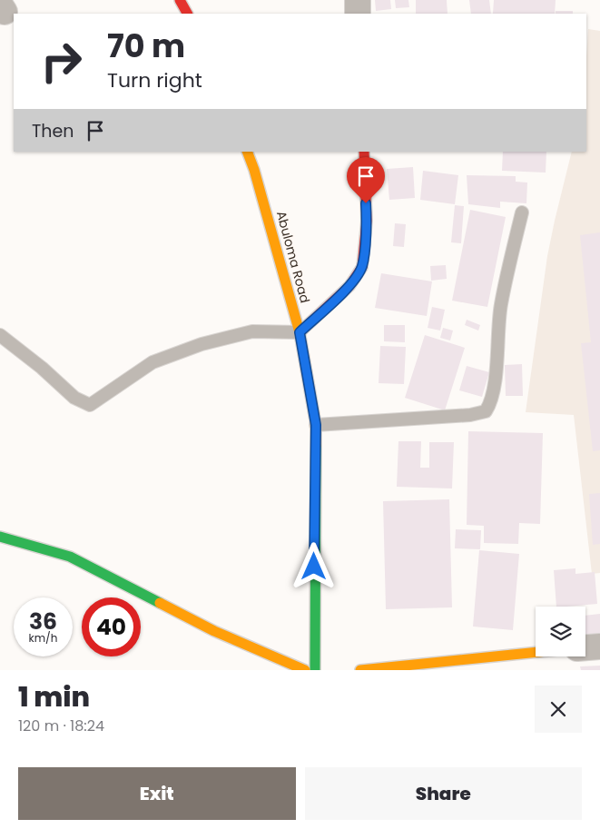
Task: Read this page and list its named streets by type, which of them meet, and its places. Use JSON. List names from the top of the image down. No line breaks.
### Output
{"streets":{"street":["Abuloma Road"]},"page":{"turn":["70 m","Turn right"],"then":"Then","speed":"36 km/h","limit":"40","heading":["1 min","120 m · 18:24"],"buttons":["Exit","Share"]}}
